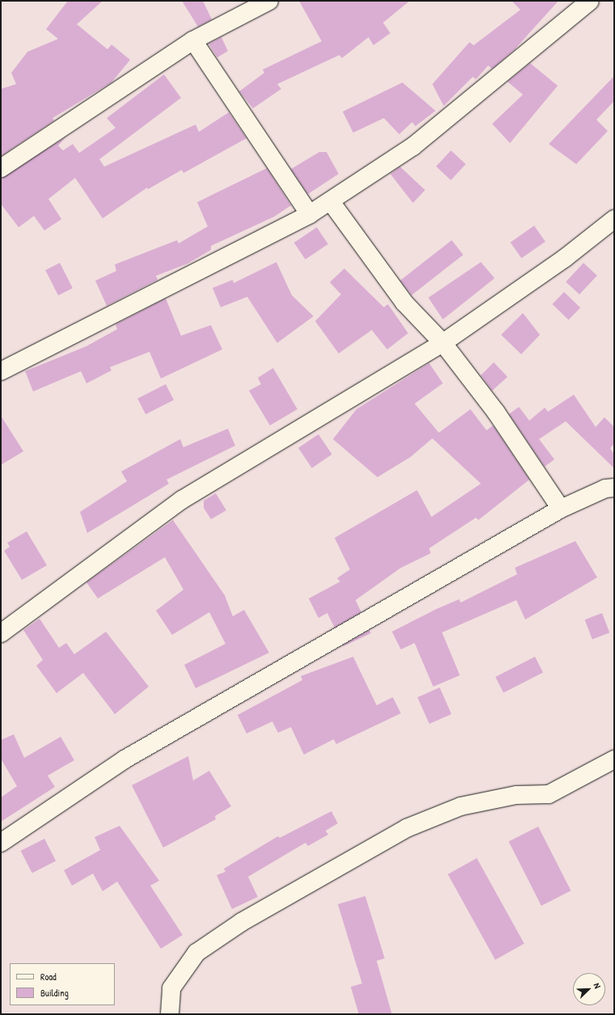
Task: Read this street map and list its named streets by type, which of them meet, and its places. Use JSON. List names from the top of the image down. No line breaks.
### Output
{"legend":["Road","Building"],"north":"top right"}
